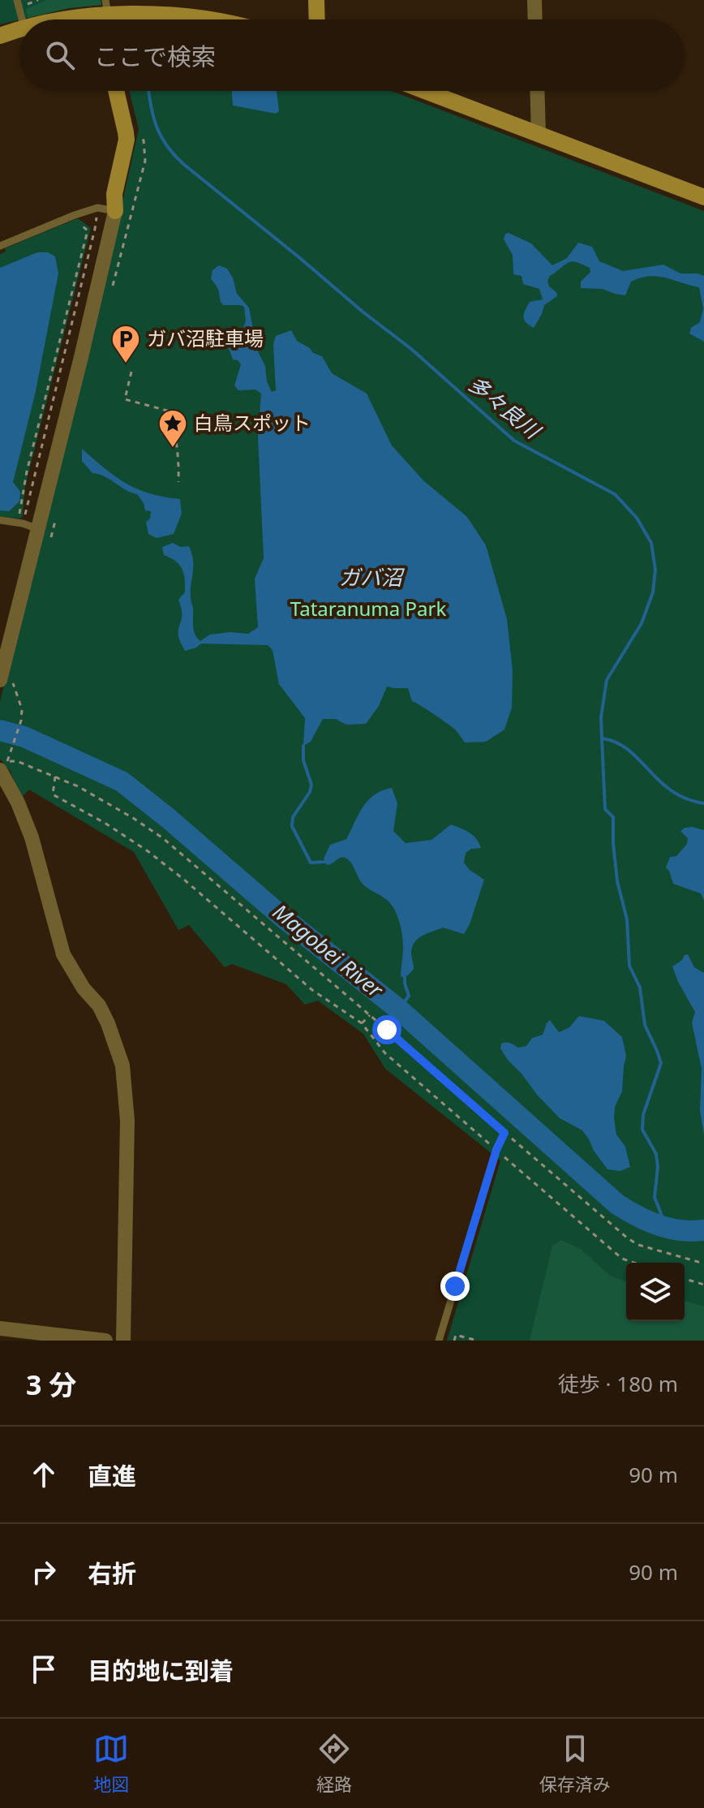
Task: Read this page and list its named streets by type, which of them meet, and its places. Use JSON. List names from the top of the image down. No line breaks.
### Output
{"water":["多々良川","ガバ沼","Magobei River"],"parks":["Tataranuma Park"],"places":{"parking":["ガバ沼駐車場"],"place":["白鳥スポット"]},"page":{"search":"ここで検索","heading":["3 分","徒歩 · 180 m"],"list":[["直進","90 m"],["右折","90 m"],"目的地に到着"],"nav":["地図","経路","保存済み"]}}
